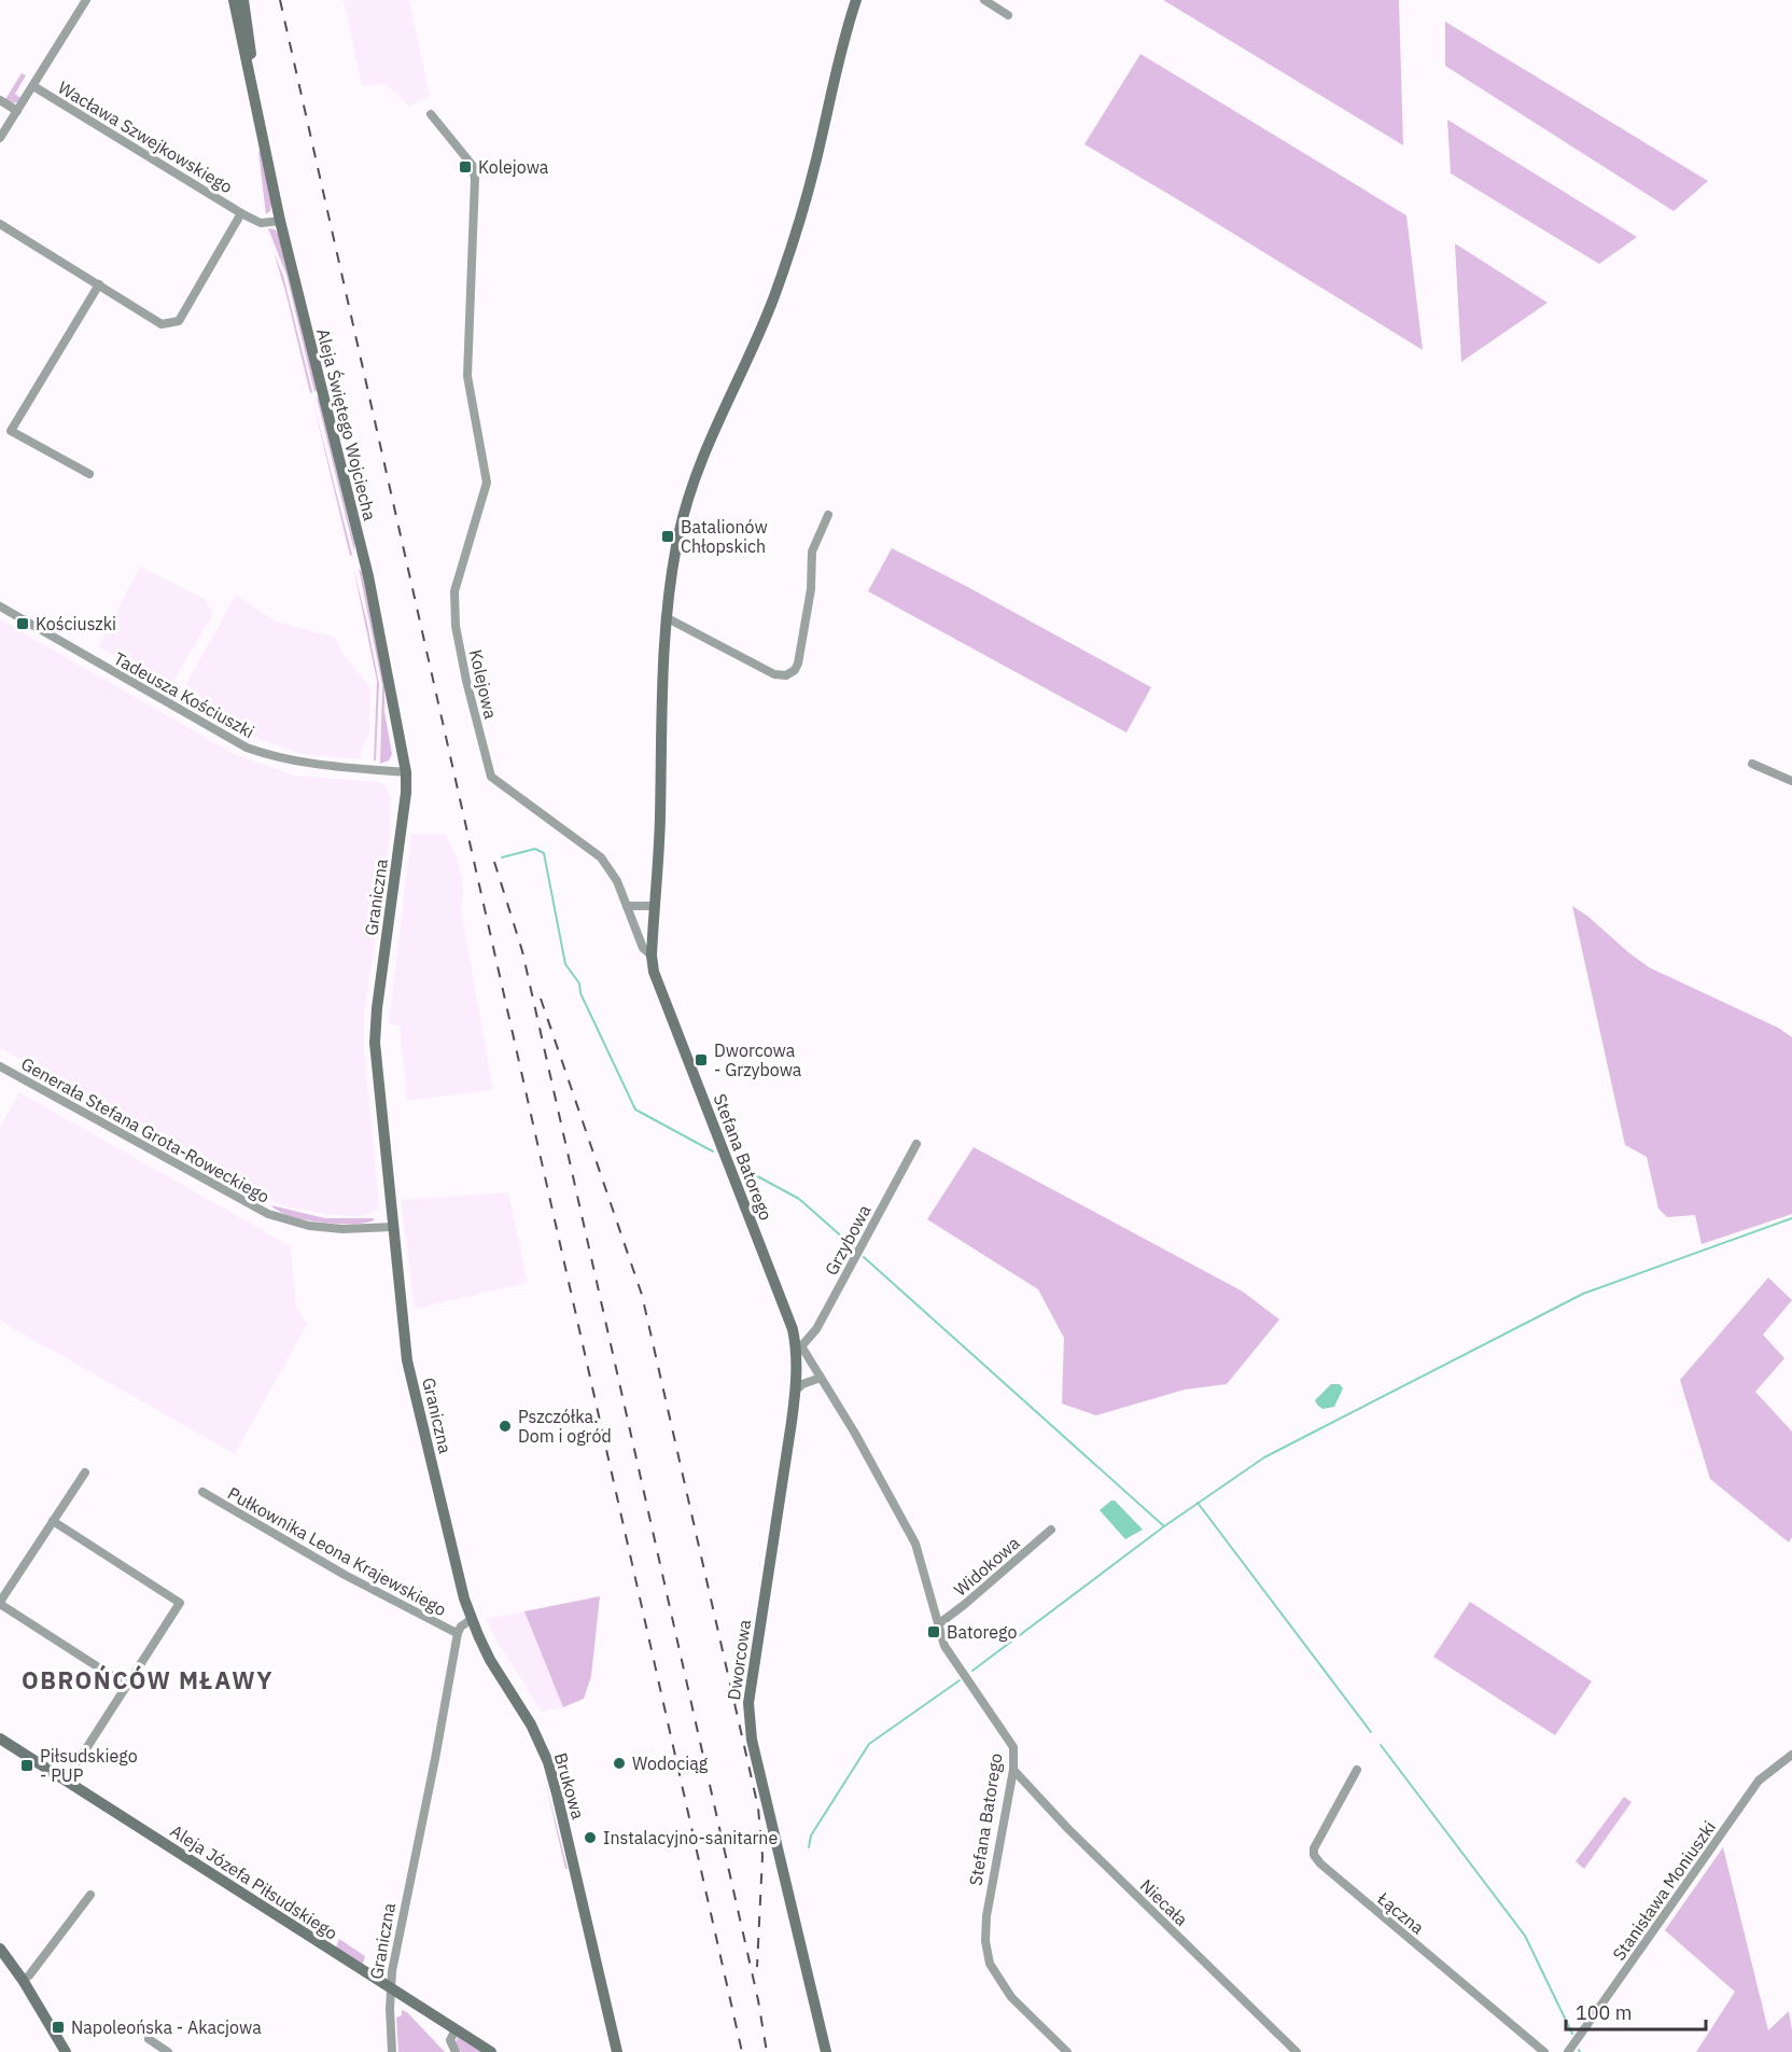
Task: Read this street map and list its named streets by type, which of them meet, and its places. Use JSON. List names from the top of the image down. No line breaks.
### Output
{"streets":{"street":["Wacława Szwejkowskiego","Aleja Świętego Wojciecha","Kolejowa","Tadeusza Kościuszki","Graniczna","Generała Stefana Grota-Roweckiego","Stefana Batorego","Grzybowa","Pułkownika Leona Krajewskiego","Widokowa","Dworcowa","Brukowa","Aleja Józefa Piłsudskiego","Stanisława Moniuszki","Niecała","Łączna"]},"crossings":[["Wacława Szwejkowskiego","Aleja Świętego Wojciecha"],["Aleja Świętego Wojciecha","Tadeusza Kościuszki"],["Aleja Świętego Wojciecha","Graniczna"],["Kolejowa","Stefana Batorego"],["Tadeusza Kościuszki","Graniczna"],["Graniczna","Generała Stefana Grota-Roweckiego"],["Graniczna","Pułkownika Leona Krajewskiego"],["Graniczna","Brukowa"],["Graniczna","Aleja Józefa Piłsudskiego"],["Stefana Batorego","Grzybowa"],["Stefana Batorego","Widokowa"],["Stefana Batorego","Dworcowa"],["Stefana Batorego","Niecała"],["Grzybowa","Dworcowa"]],"districts":["OBROŃCÓW MŁAWY"],"places":{"transit":["Kolejowa","Batalionów Chłopskich","Kościuszki","Dworcowa - Grzybowa","Batorego","Piłsudskiego - PUP","Napoleońska - Akacjowa"],"other":["Pszczółka. Dom i ogród","Wodociąg","Instalacyjno-sanitarne"]},"scale_bar":"100 m"}
